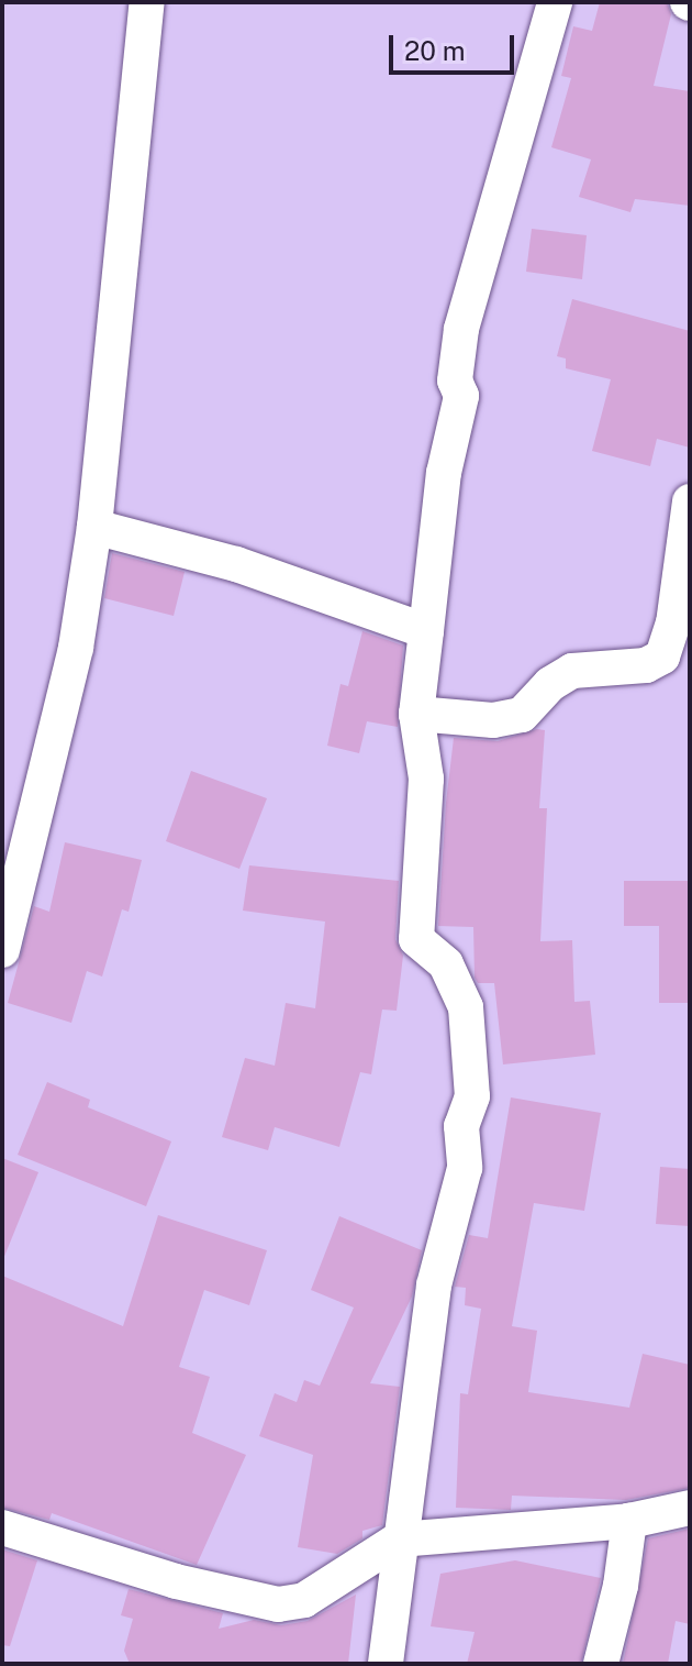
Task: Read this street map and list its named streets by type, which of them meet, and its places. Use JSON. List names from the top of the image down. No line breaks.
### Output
{"scale_bar":"20 m"}
